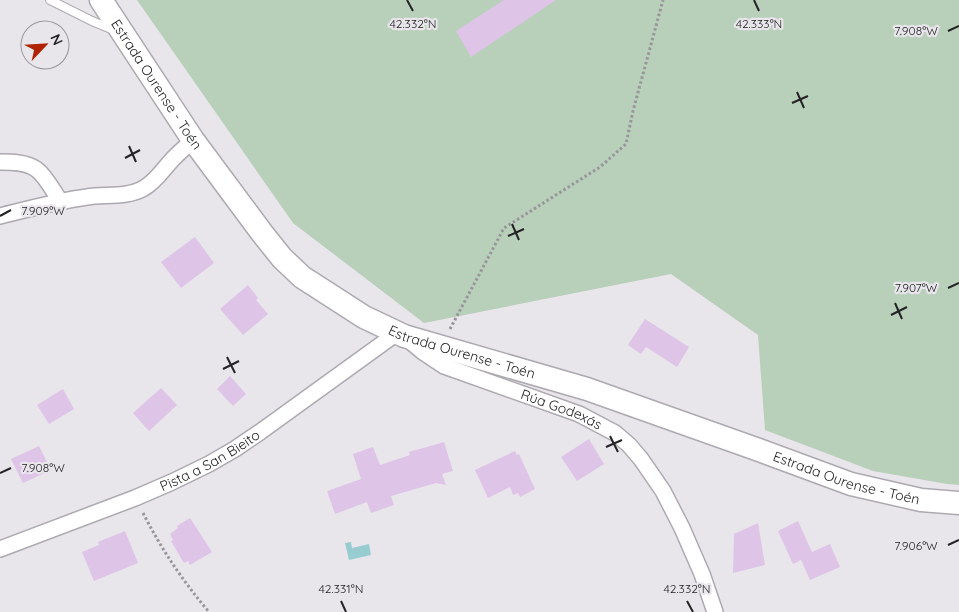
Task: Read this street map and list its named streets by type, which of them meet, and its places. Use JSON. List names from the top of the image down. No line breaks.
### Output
{"streets":{"street":["Estrada Ourense - Toén","Rúa Godexás","Pista a San Bieito"]},"crossings":[["Estrada Ourense - Toén","Rúa Godexás"],["Estrada Ourense - Toén","Pista a San Bieito"],["Rúa Godexás","Pista a San Bieito"]],"north":"top right","coordinates":["42.332°N","42.333°N","7.908°W","7.909°W","7.907°W","7.906°W","42.331°N"]}
